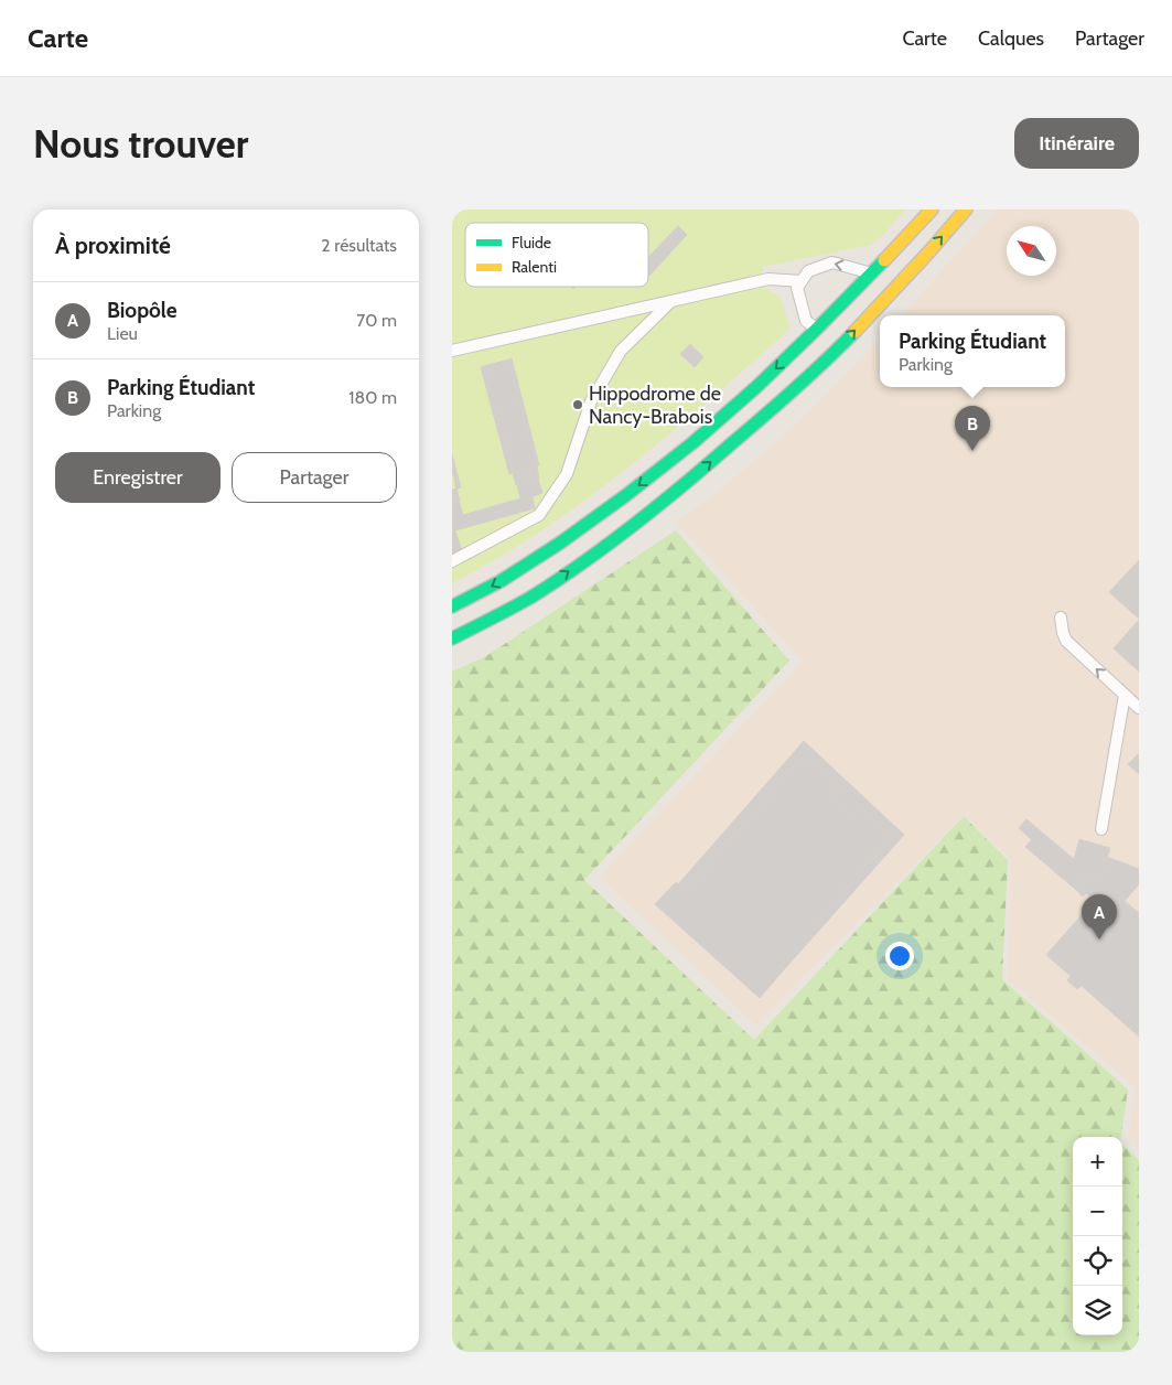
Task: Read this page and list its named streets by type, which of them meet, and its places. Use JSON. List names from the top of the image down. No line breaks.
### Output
{"places":["Hippodrome de Nancy-Brabois"],"legend":["Fluide","Ralenti"],"north":"top left","page":{"header":"Carte","nav":["Carte","Calques","Partager"],"buttons":["Itinéraire",["Enregistrer","Partager"]],"title":"Nous trouver","heading":["À proximité","2 résultats"],"list":[{"mark":"A","name":"Biopôle","note":"Lieu","value":"70 m"},{"mark":"B","name":"Parking Étudiant","note":"Parking","value":"180 m"}],"popup":["Parking Étudiant","Parking"],"pins":["B","A"],"map_buttons":["+","−"]}}
